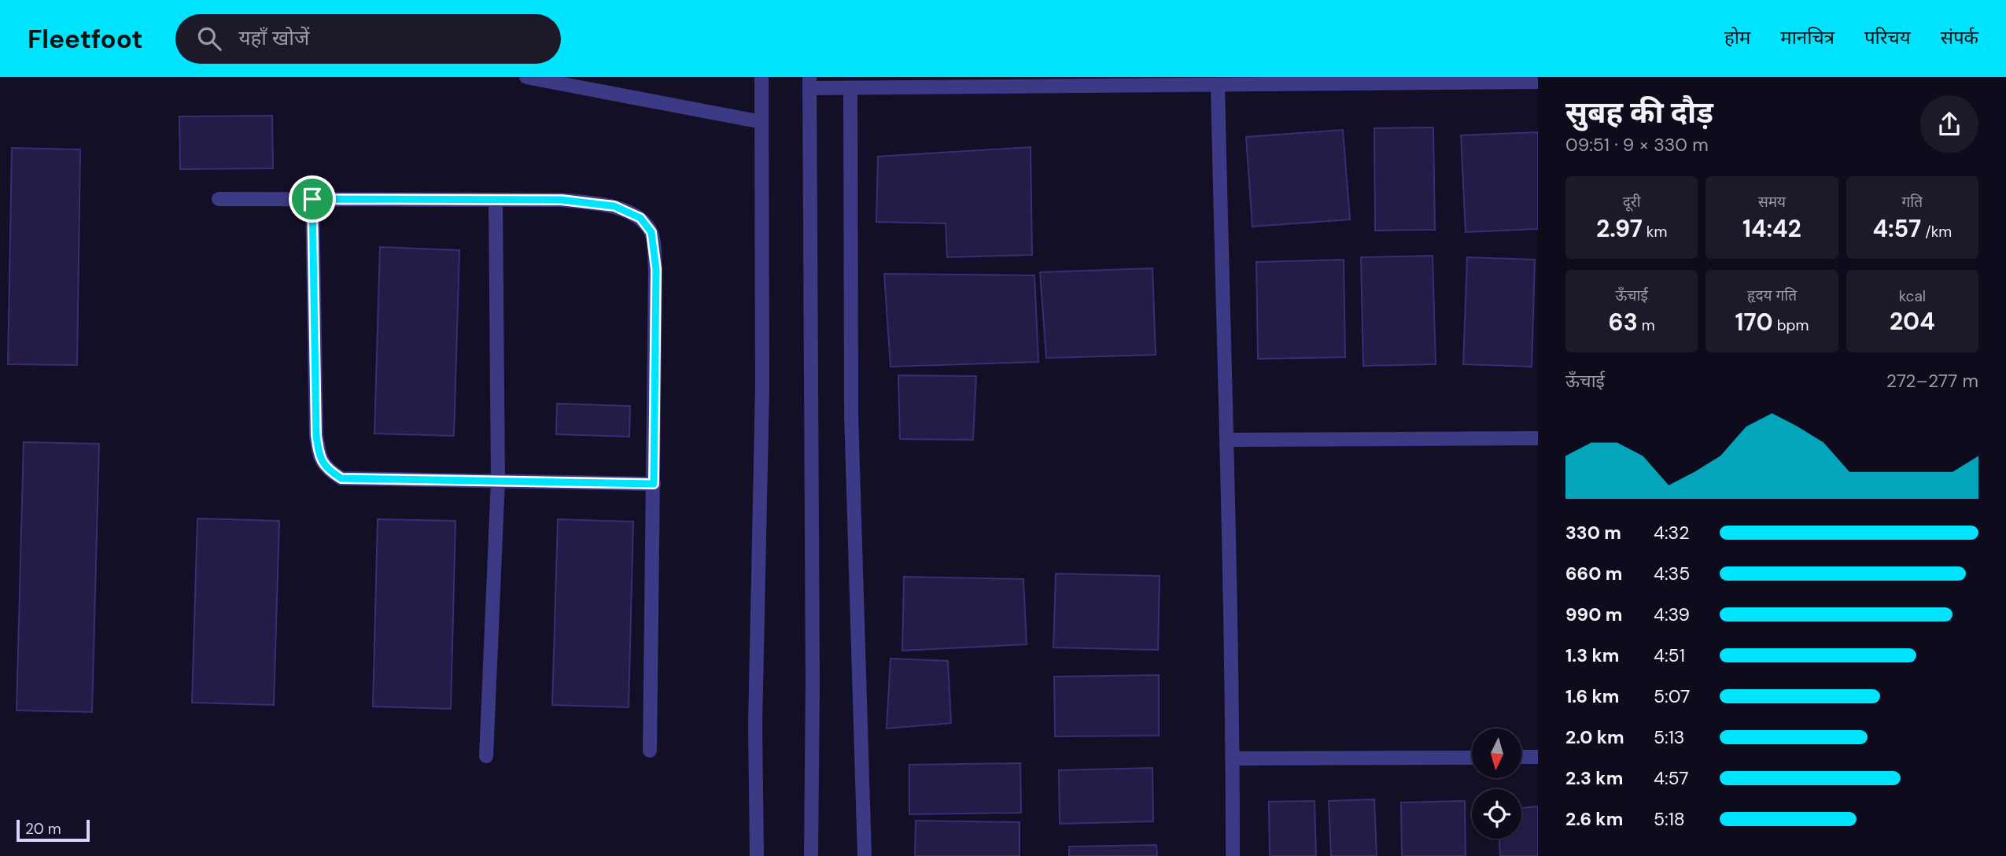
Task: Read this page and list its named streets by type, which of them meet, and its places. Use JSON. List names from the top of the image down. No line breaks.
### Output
{"scale_bar":"20 m","north":"bottom","page":{"header":"Fleetfoot","search":"यहाँ खोजें","nav":["होम","मानचित्र","परिचय","संपर्क"],"heading":["सुबह की दौड़","09:51 · 9 × 330 m"],"stats":[["दूरी","2.97 km"],["समय","14:42"],["गति","4:57 /km"],["ऊँचाई","63 m"],["हृदय गति","170 bpm"],["kcal","204"]],"chart":["ऊँचाई","272–277 m"],"list":[{"name":"330 m","note":"4:32"},{"name":"660 m","note":"4:35"},{"name":"990 m","note":"4:39"},{"name":"1.3 km","note":"4:51"},{"name":"1.6 km","note":"5:07"},{"name":"2.0 km","note":"5:13"},{"name":"2.3 km","note":"4:57"},{"name":"2.6 km","note":"5:18"}],"scale":"20 m"}}
